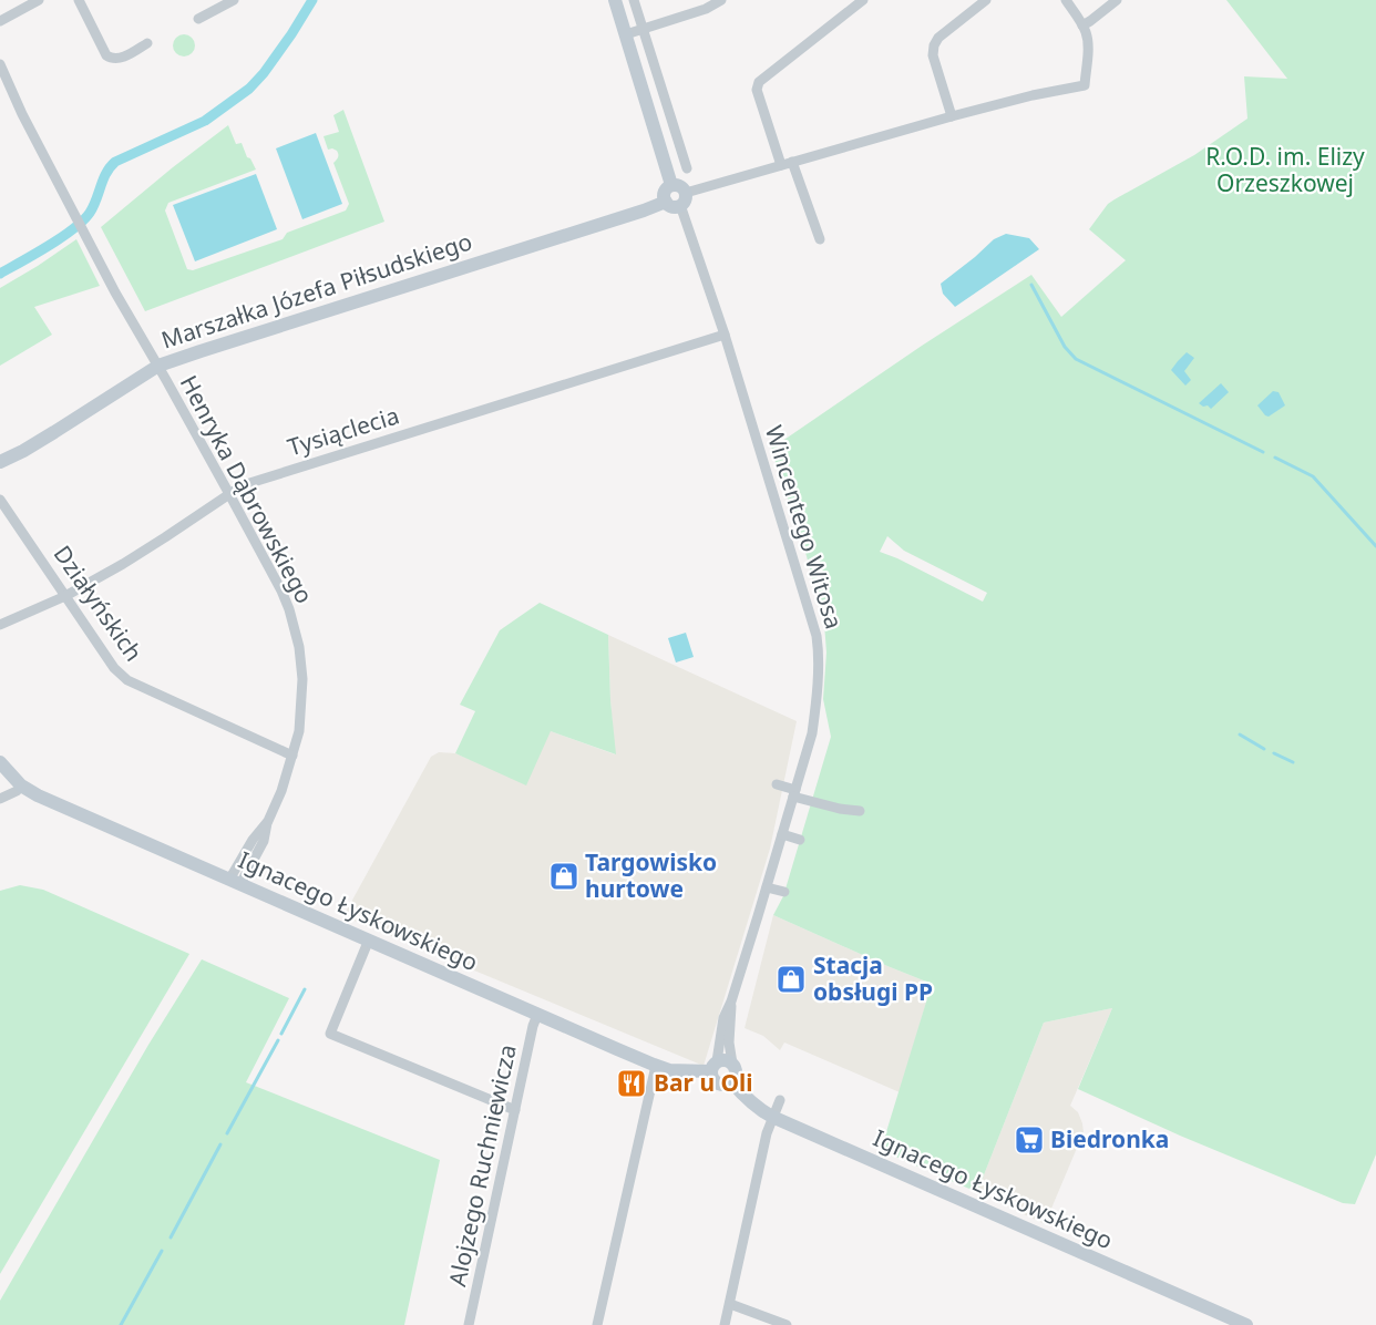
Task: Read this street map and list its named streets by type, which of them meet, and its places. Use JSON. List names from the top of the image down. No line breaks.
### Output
{"streets":{"street":["Marszałka Józefa Piłsudskiego","Tysiąclecia","Henryka Dąbrowskiego","Wincentego Witosa","Działyńskich","Ignacego Łyskowskiego","Alojzego Ruchniewicza"]},"crossings":[["Marszałka Józefa Piłsudskiego","Henryka Dąbrowskiego"],["Marszałka Józefa Piłsudskiego","Wincentego Witosa"],["Tysiąclecia","Henryka Dąbrowskiego"],["Tysiąclecia","Wincentego Witosa"],["Tysiąclecia","Działyńskich"],["Henryka Dąbrowskiego","Działyńskich"],["Henryka Dąbrowskiego","Ignacego Łyskowskiego"],["Wincentego Witosa","Ignacego Łyskowskiego"],["Ignacego Łyskowskiego","Alojzego Ruchniewicza"]],"parks":["R.O.D. im. Elizy Orzeszkowej"],"places":{"shop":["Targowisko hurtowe","Stacja obsługi PP"],"restaurant":["Bar u Oli"],"supermarket":["Biedronka"]}}
